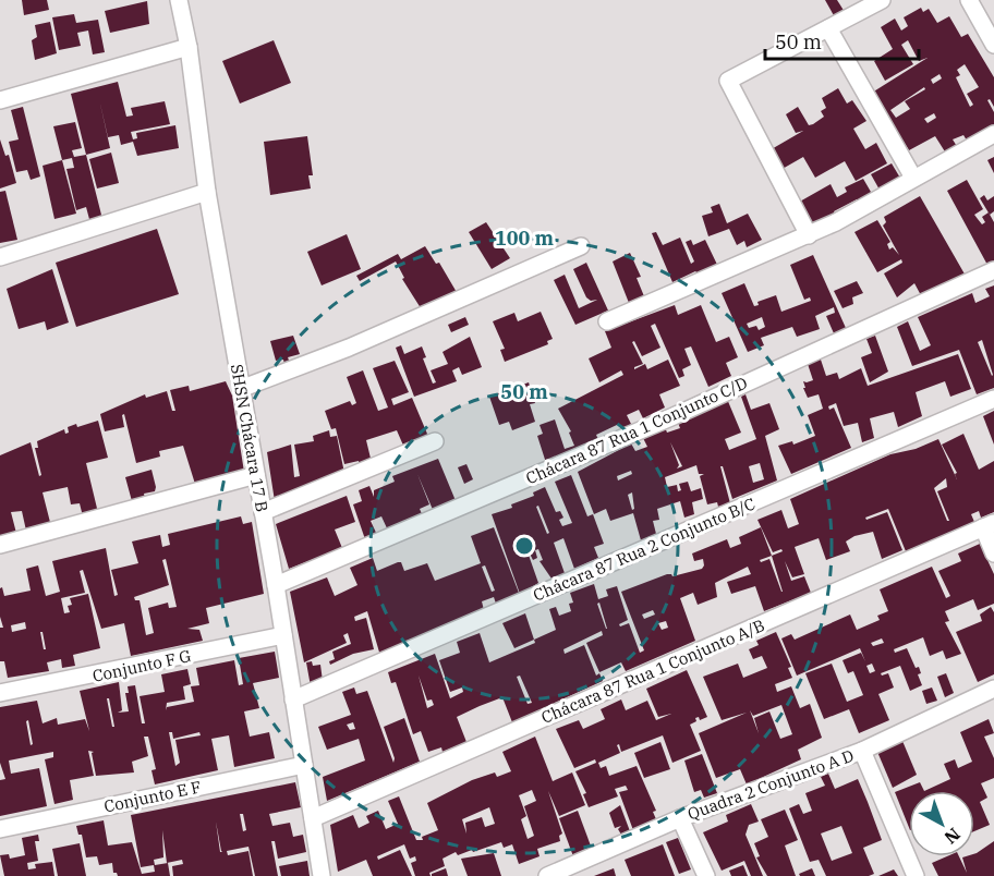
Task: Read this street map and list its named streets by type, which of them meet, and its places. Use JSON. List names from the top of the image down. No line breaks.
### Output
{"streets":{"street":["Chácara 87 Rua 1 Conjunto C/D","SHSN Chácara 17 B","Chácara 87 Rua 2 Conjunto B/C","Conjunto F G","Chácara 87 Rua 1 Conjunto A/B","Quadra 2 Conjunto A D","Conjunto E F"]},"crossings":[["Chácara 87 Rua 1 Conjunto C/D","SHSN Chácara 17 B"],["SHSN Chácara 17 B","Chácara 87 Rua 2 Conjunto B/C"],["SHSN Chácara 17 B","Conjunto F G"],["SHSN Chácara 17 B","Chácara 87 Rua 1 Conjunto A/B"],["SHSN Chácara 17 B","Conjunto E F"]],"scale_bar":"50 m","north":"bottom right","rings":["100 m","50 m"]}
